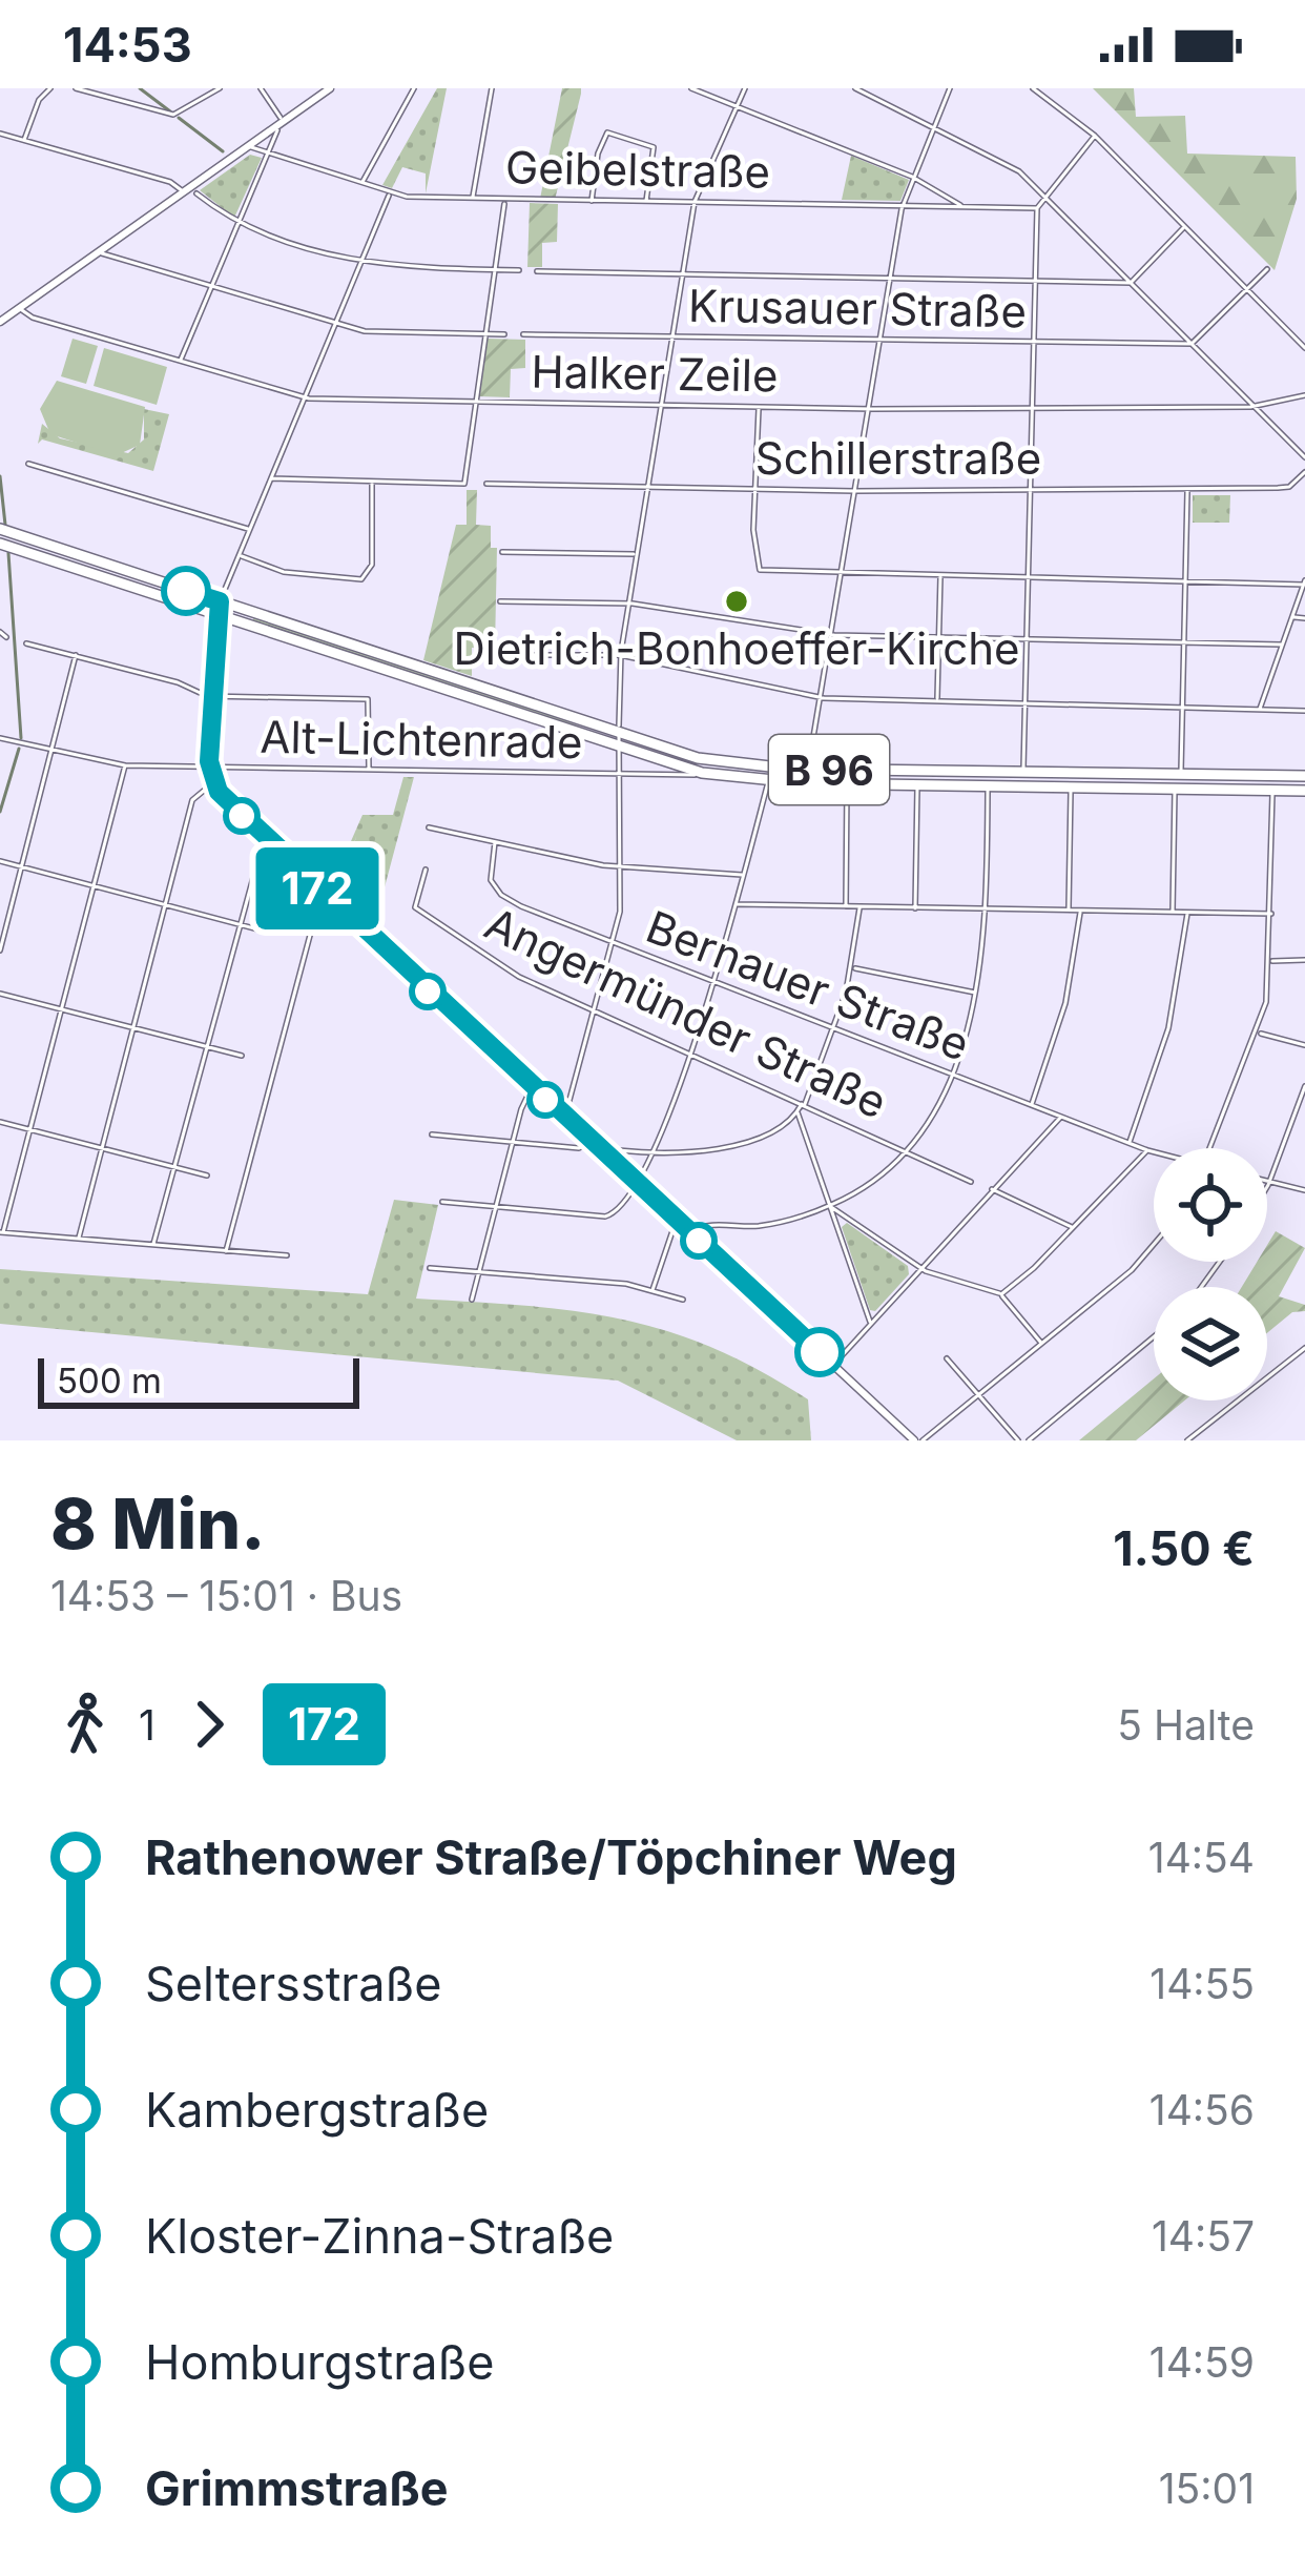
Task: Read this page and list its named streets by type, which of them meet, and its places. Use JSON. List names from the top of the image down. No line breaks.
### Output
{"streets":{"main road":["B 96"],"street":["Geibelstraße","Krusauer Straße","Halker Zeile","Schillerstraße","Alt-Lichtenrade","Bernauer Straße","Angermünder Straße"]},"crossings":[["Alt-Lichtenrade","B 96"]],"places":["Dietrich-Bonhoeffer-Kirche"],"lines":["bus line 172"],"scale_bar":"500 m","page":{"status":"14:53","on_map":"172","scale":"500 m","heading":["8 Min.","14:53 – 15:01 · Bus","1.50 €"],"legs":["1","172","5 Halte"],"list":[{"name":"Rathenower Straße/Töpchiner Weg","value":"14:54"},{"name":"Seltersstraße","value":"14:55"},{"name":"Kambergstraße","value":"14:56"},{"name":"Kloster-Zinna-Straße","value":"14:57"},{"name":"Homburgstraße","value":"14:59"},{"name":"Grimmstraße","value":"15:01"}]}}
